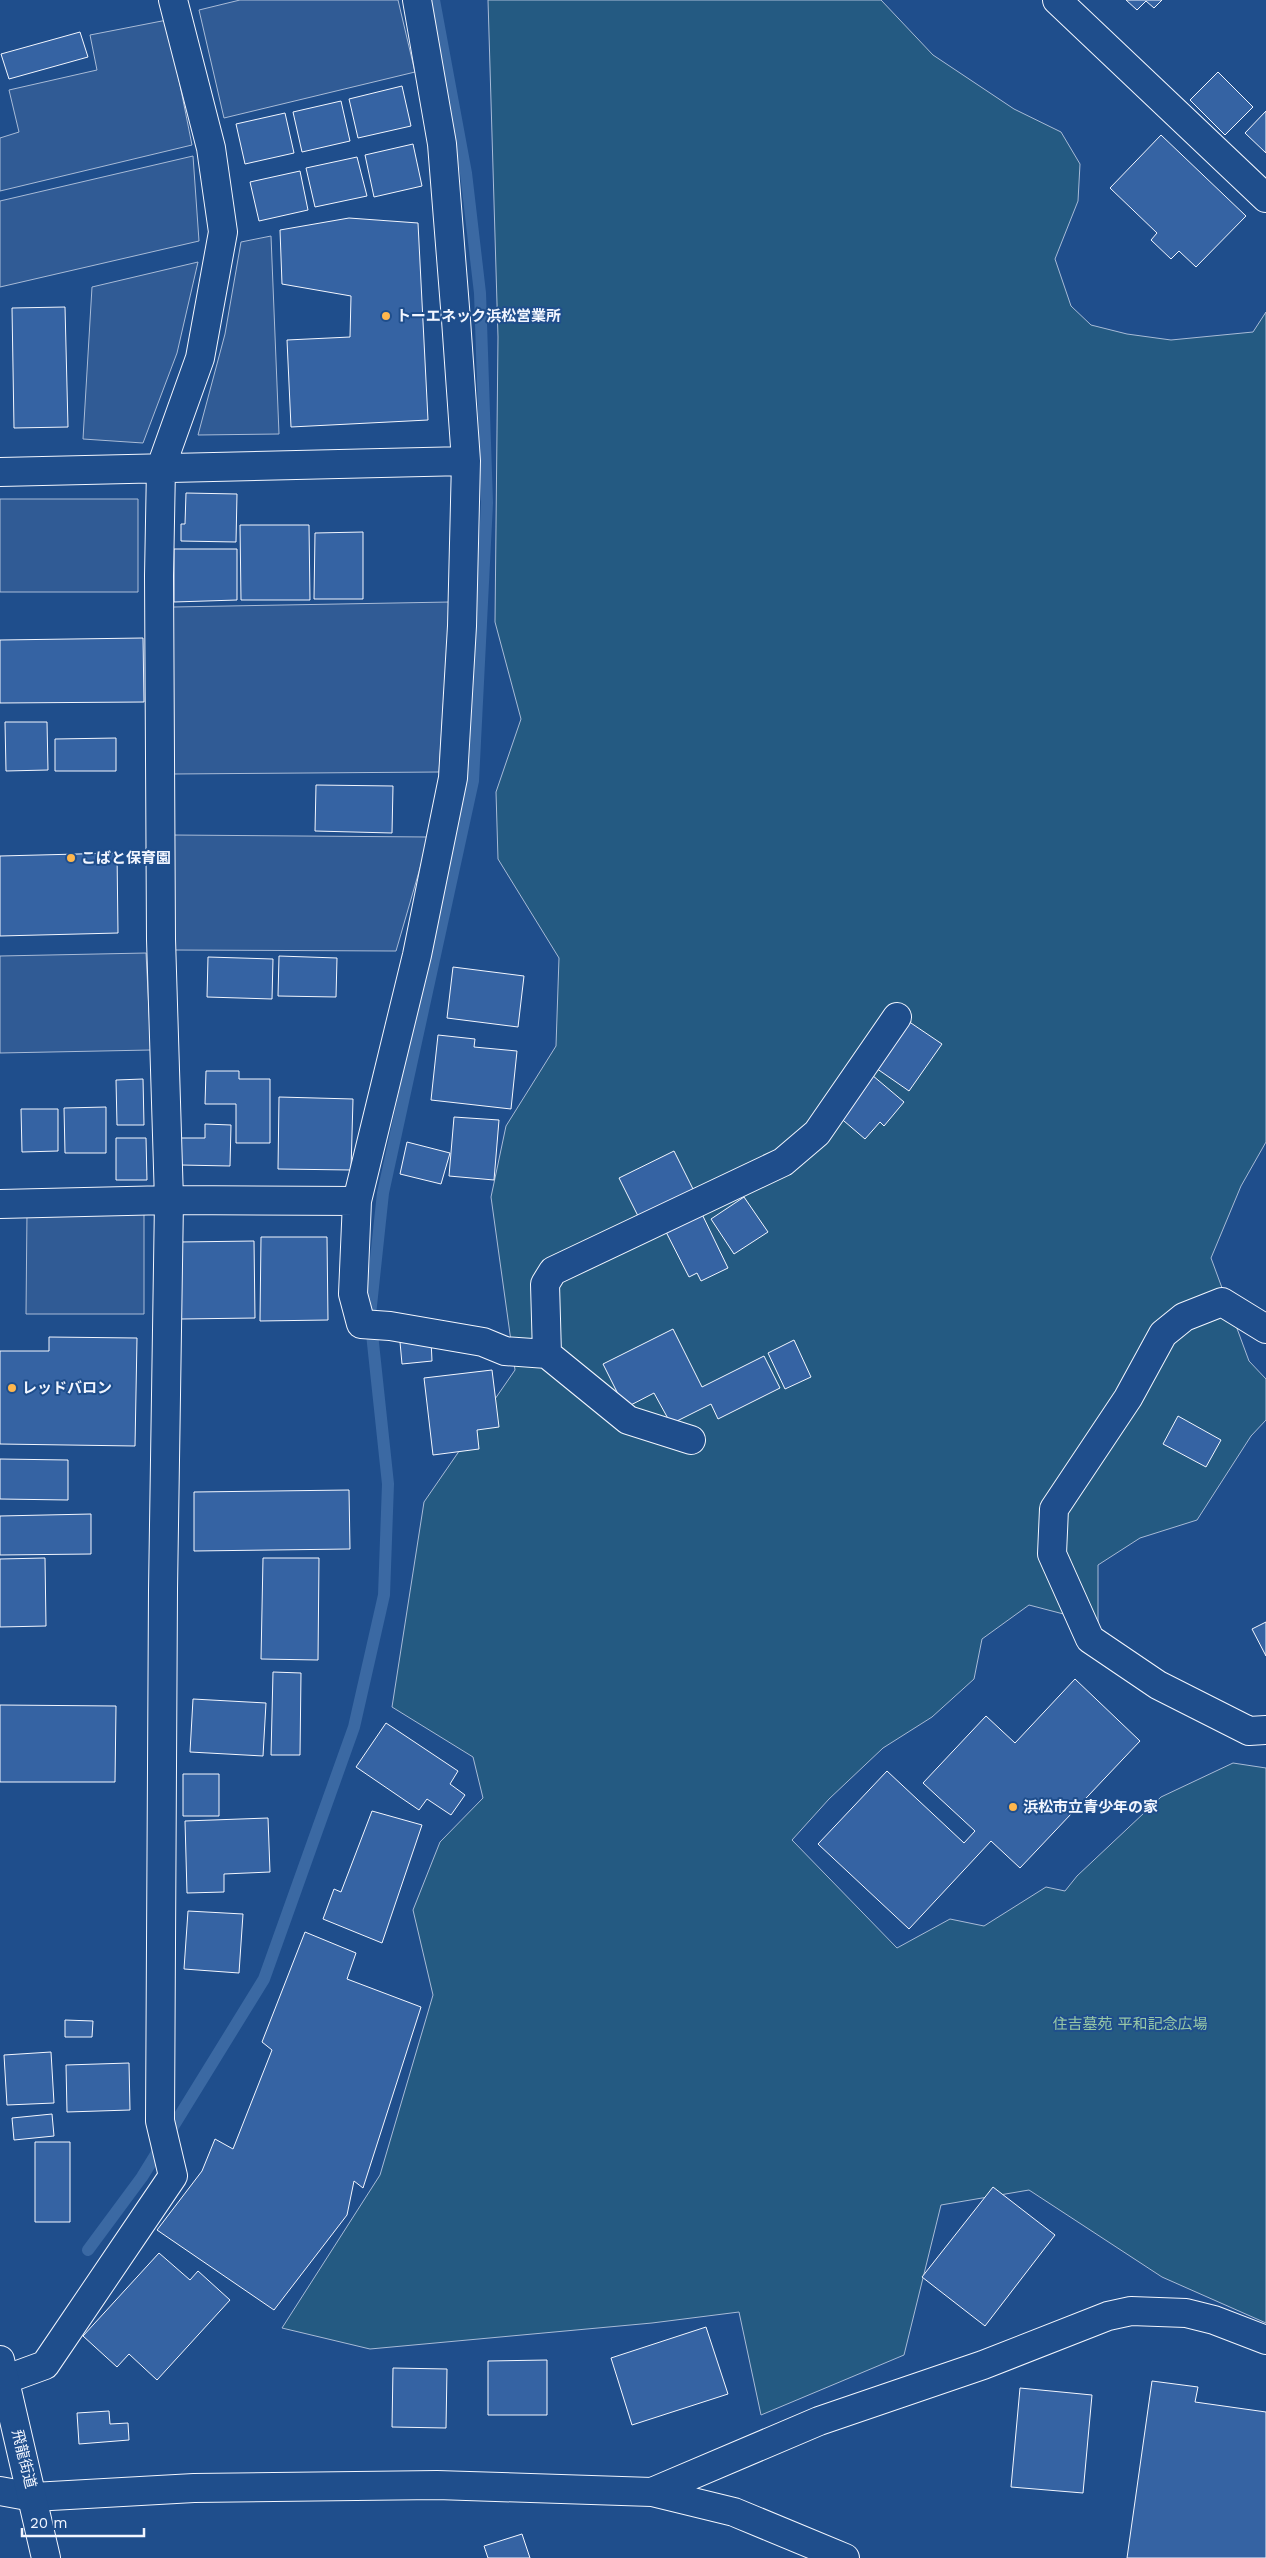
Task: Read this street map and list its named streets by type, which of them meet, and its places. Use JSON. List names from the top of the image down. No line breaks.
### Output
{"streets":{"main road":["飛龍街道"]},"parks":["住吉墓苑 平和記念広場"],"places":["トーエネック浜松営業所","こばと保育園","レッドバロン","浜松市立青少年の家"],"scale_bar":"20 m"}
